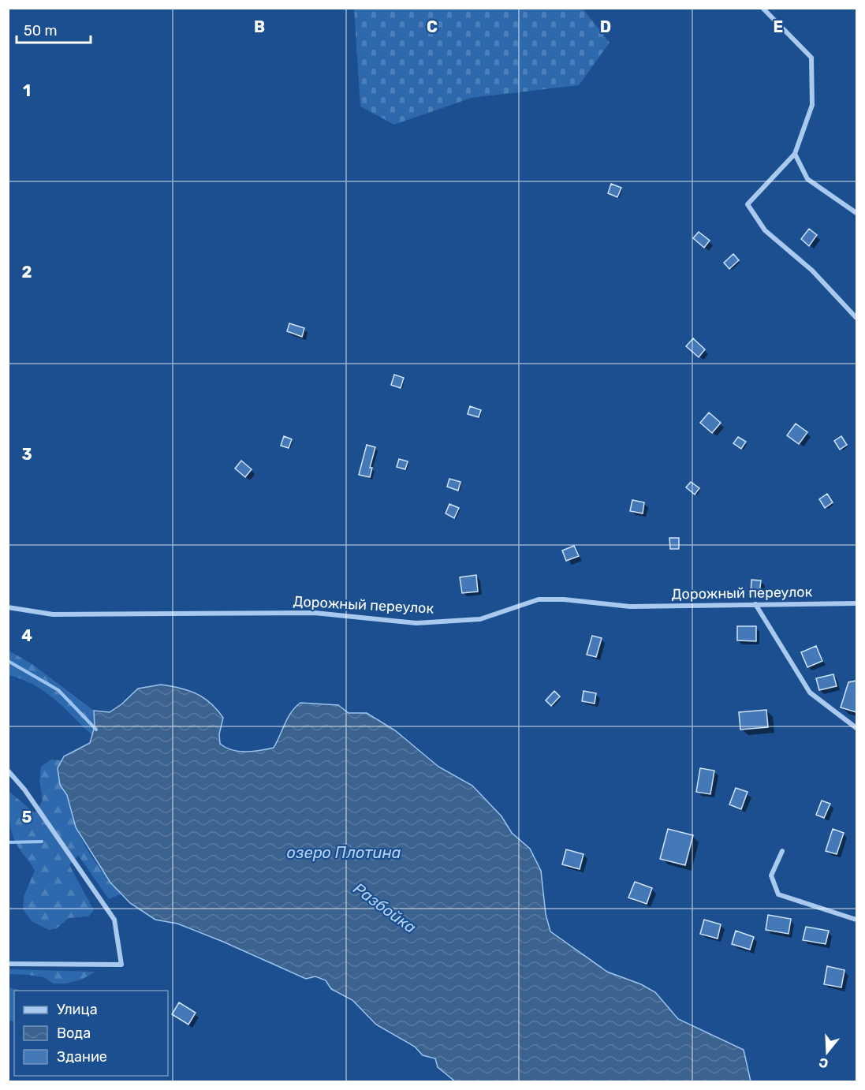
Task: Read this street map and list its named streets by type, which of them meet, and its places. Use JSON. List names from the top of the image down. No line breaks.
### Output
{"streets":{"street":["Дорожный переулок"]},"water":["озеро Плотина","Разбойка"],"legend":["Улица","Вода","Здание"],"scale_bar":"50 m","north":"bottom","grid":{"columns":["B","C","D","E"],"rows":["1","2","3","4","5"]}}
